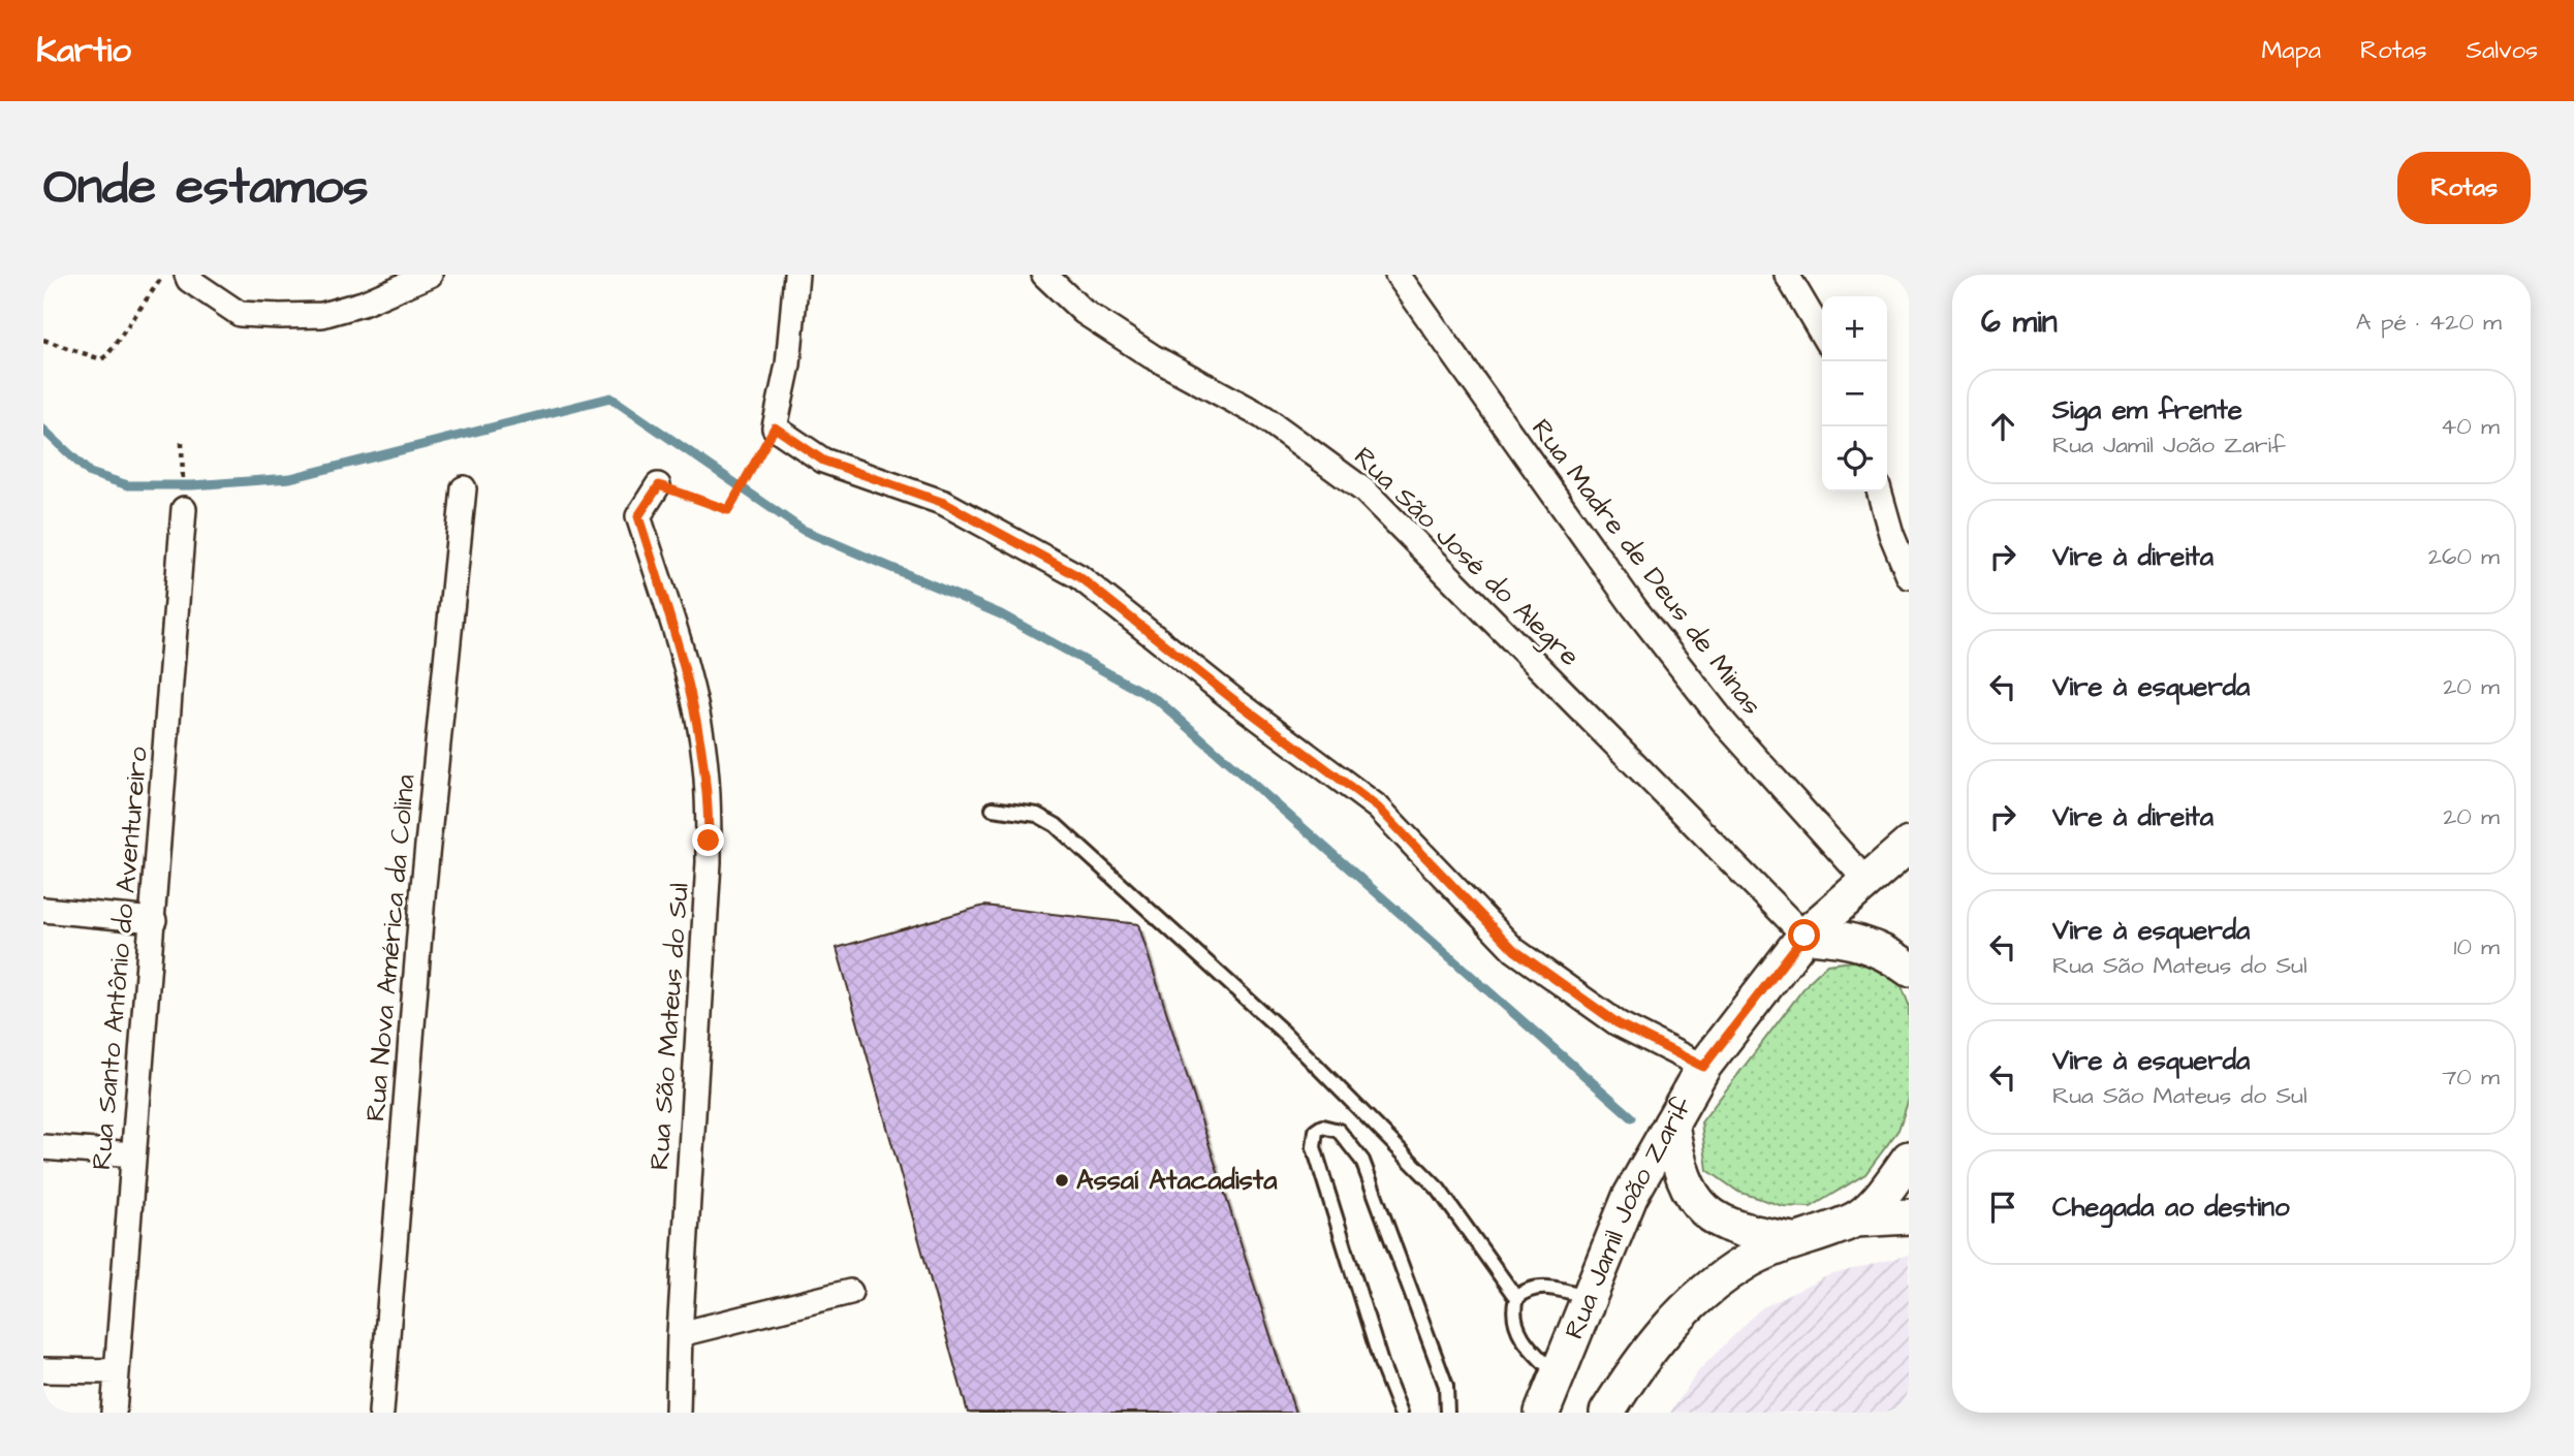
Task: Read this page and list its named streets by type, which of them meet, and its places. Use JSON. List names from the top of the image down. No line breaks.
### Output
{"streets":{"main road":["Rua Jamil João Zarif"],"street":["Rua São José do Alegre","Rua Madre de Deus de Minas","Rua Nova América da Colina","Rua Santo Antônio do Aventureiro","Rua São Mateus do Sul"]},"crossings":[["Rua São José do Alegre","Rua Jamil João Zarif"],["Rua Madre de Deus de Minas","Rua Jamil João Zarif"]],"places":["Assaí Atacadista"],"page":{"header":"Kartio","nav":["Mapa","Rotas","Salvos"],"buttons":"Rotas","title":"Onde estamos","heading":["6 min","A pé · 420 m"],"map_buttons":["+","−"],"list":[["Siga em frente","Rua Jamil João Zarif","40 m"],["Vire à direita","260 m"],["Vire à esquerda","20 m"],["Vire à direita","20 m"],["Vire à esquerda","Rua São Mateus do Sul","10 m"],["Vire à esquerda","Rua São Mateus do Sul","70 m"],"Chegada ao destino"]}}
